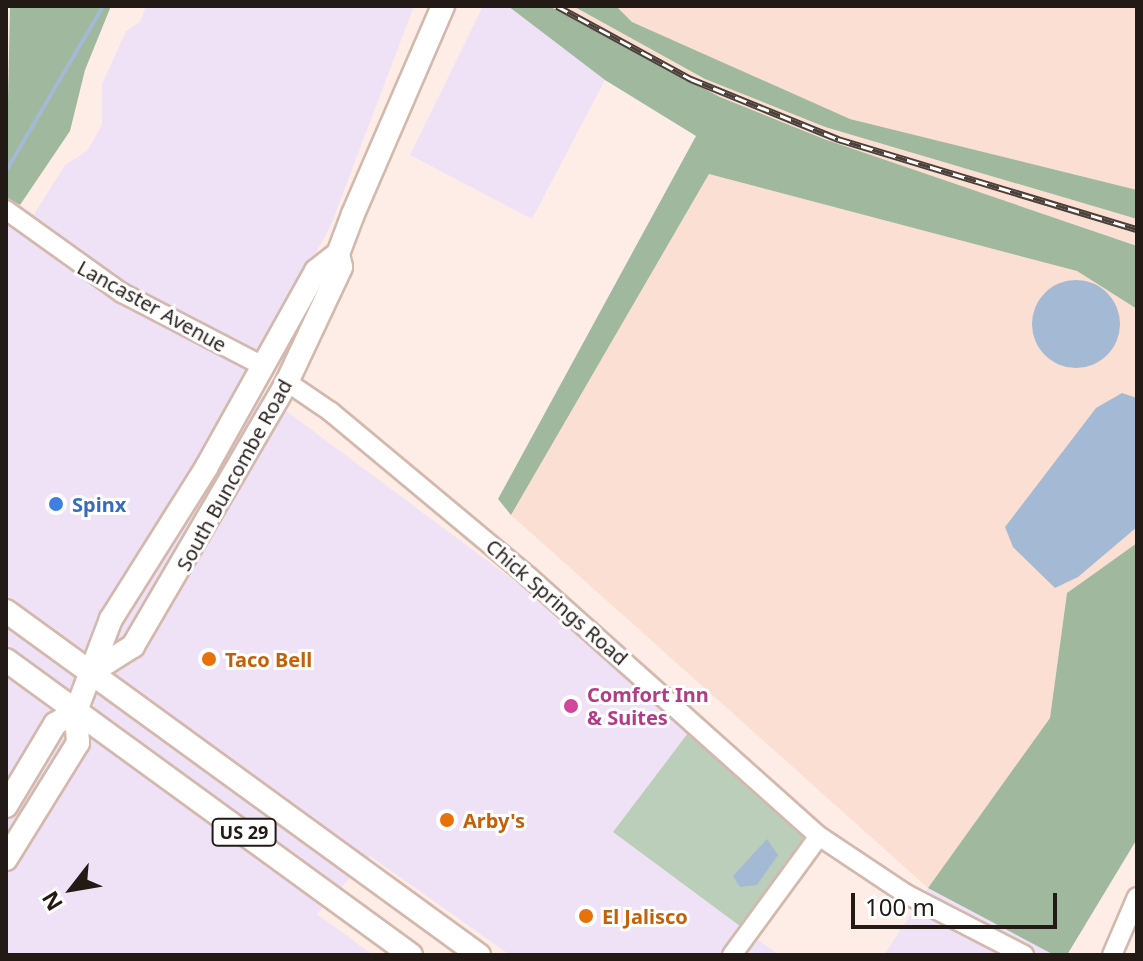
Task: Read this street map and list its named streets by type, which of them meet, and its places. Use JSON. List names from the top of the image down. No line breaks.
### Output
{"streets":{"main road":["South Buncombe Road","US 29"],"street":["Lancaster Avenue","Chick Springs Road"]},"crossings":[["Lancaster Avenue","South Buncombe Road"],["South Buncombe Road","Chick Springs Road"],["South Buncombe Road","US 29"]],"places":["Spinx","Taco Bell","Comfort Inn & Suites","Arby's","El Jalisco"],"scale_bar":"100 m","north":"bottom left"}
